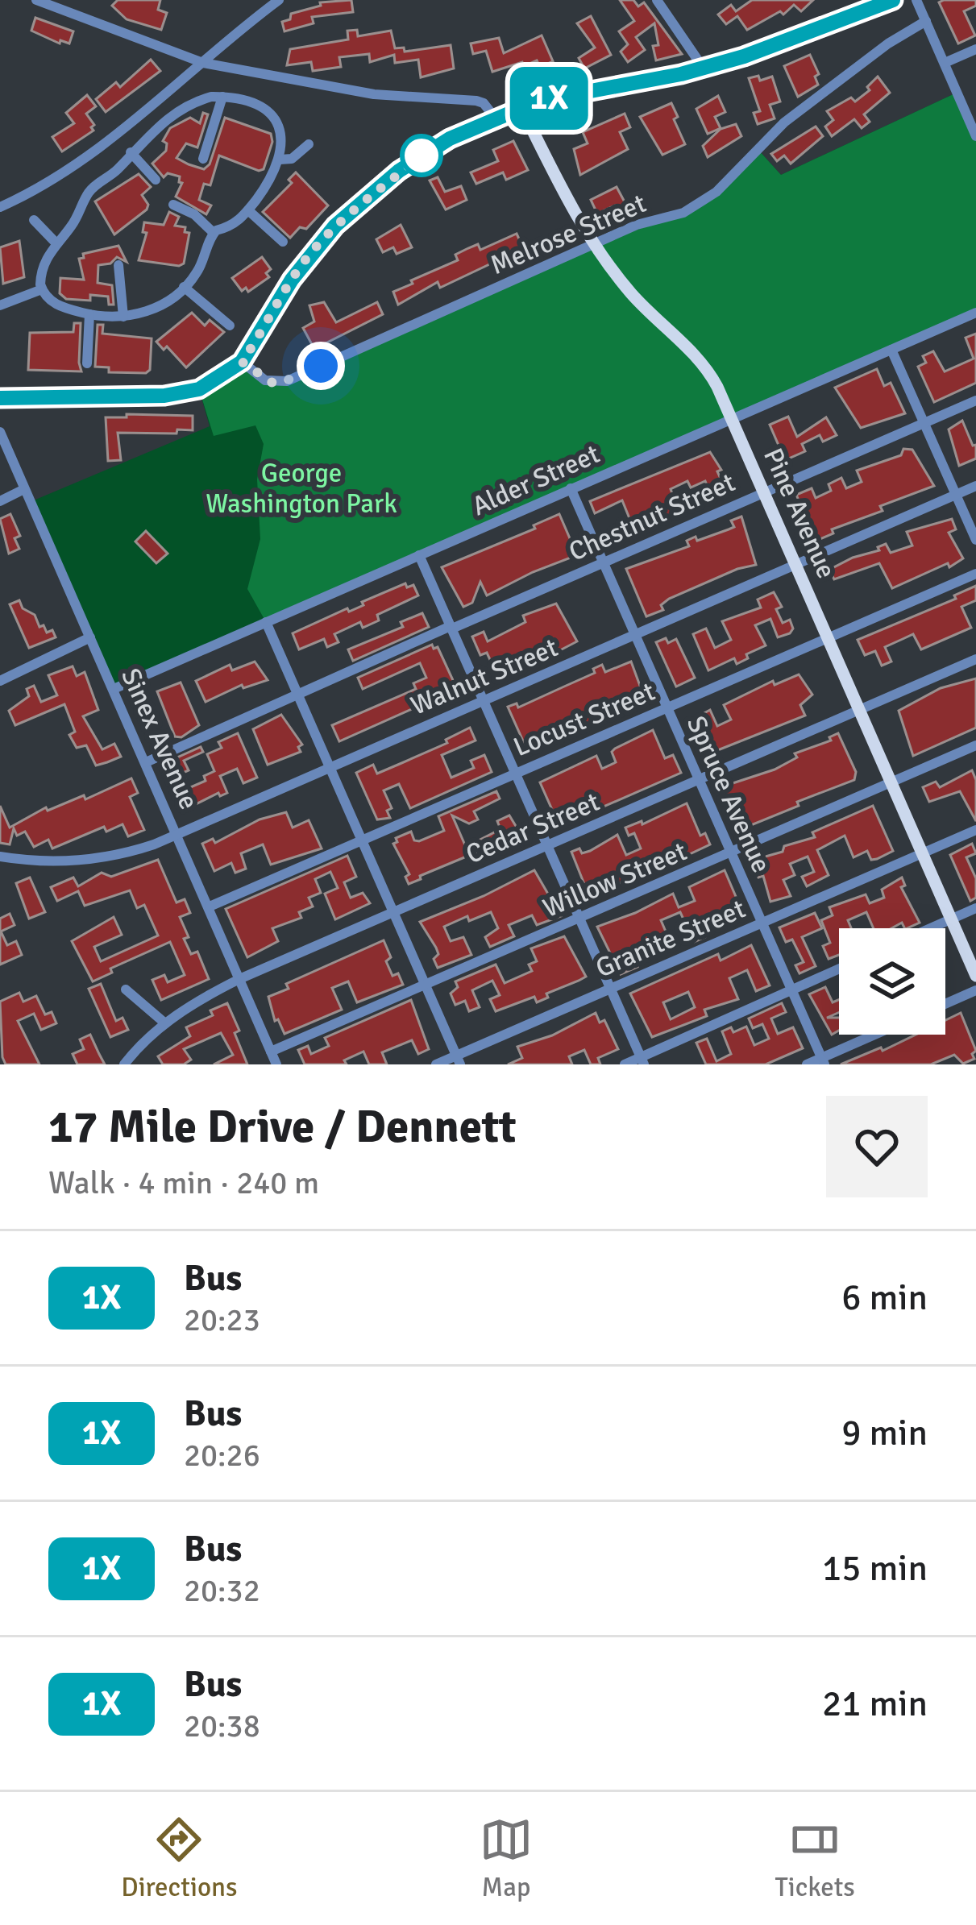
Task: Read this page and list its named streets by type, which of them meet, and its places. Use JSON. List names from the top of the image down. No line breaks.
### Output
{"streets":{"main road":["Pine Avenue"],"street":["Melrose Street","Alder Street","Chestnut Street","Walnut Street","Locust Street","Sinex Avenue","Spruce Avenue","Cedar Street","Willow Street","Granite Street"]},"crossings":[["Melrose Street","Pine Avenue"],["Alder Street","Pine Avenue"],["Alder Street","Sinex Avenue"],["Alder Street","Spruce Avenue"],["Pine Avenue","Chestnut Street"],["Pine Avenue","Walnut Street"],["Pine Avenue","Locust Street"],["Pine Avenue","Cedar Street"],["Pine Avenue","Willow Street"],["Pine Avenue","Granite Street"],["Chestnut Street","Sinex Avenue"],["Chestnut Street","Spruce Avenue"],["Walnut Street","Sinex Avenue"],["Walnut Street","Spruce Avenue"],["Locust Street","Sinex Avenue"],["Locust Street","Spruce Avenue"],["Sinex Avenue","Cedar Street"],["Sinex Avenue","Willow Street"],["Spruce Avenue","Cedar Street"],["Spruce Avenue","Willow Street"],["Spruce Avenue","Granite Street"]],"parks":["George Washington Park"],"lines":["bus line 1X"],"page":{"on_map":"1X","heading":["17 Mile Drive / Dennett","Walk · 4 min · 240 m"],"list":[{"mark":"1X","name":"Bus","note":"20:23","value":"6 min"},{"mark":"1X","name":"Bus","note":"20:26","value":"9 min"},{"mark":"1X","name":"Bus","note":"20:32","value":"15 min"},{"mark":"1X","name":"Bus","note":"20:38","value":"21 min"}],"tabs":["Directions","Map","Tickets"]}}
